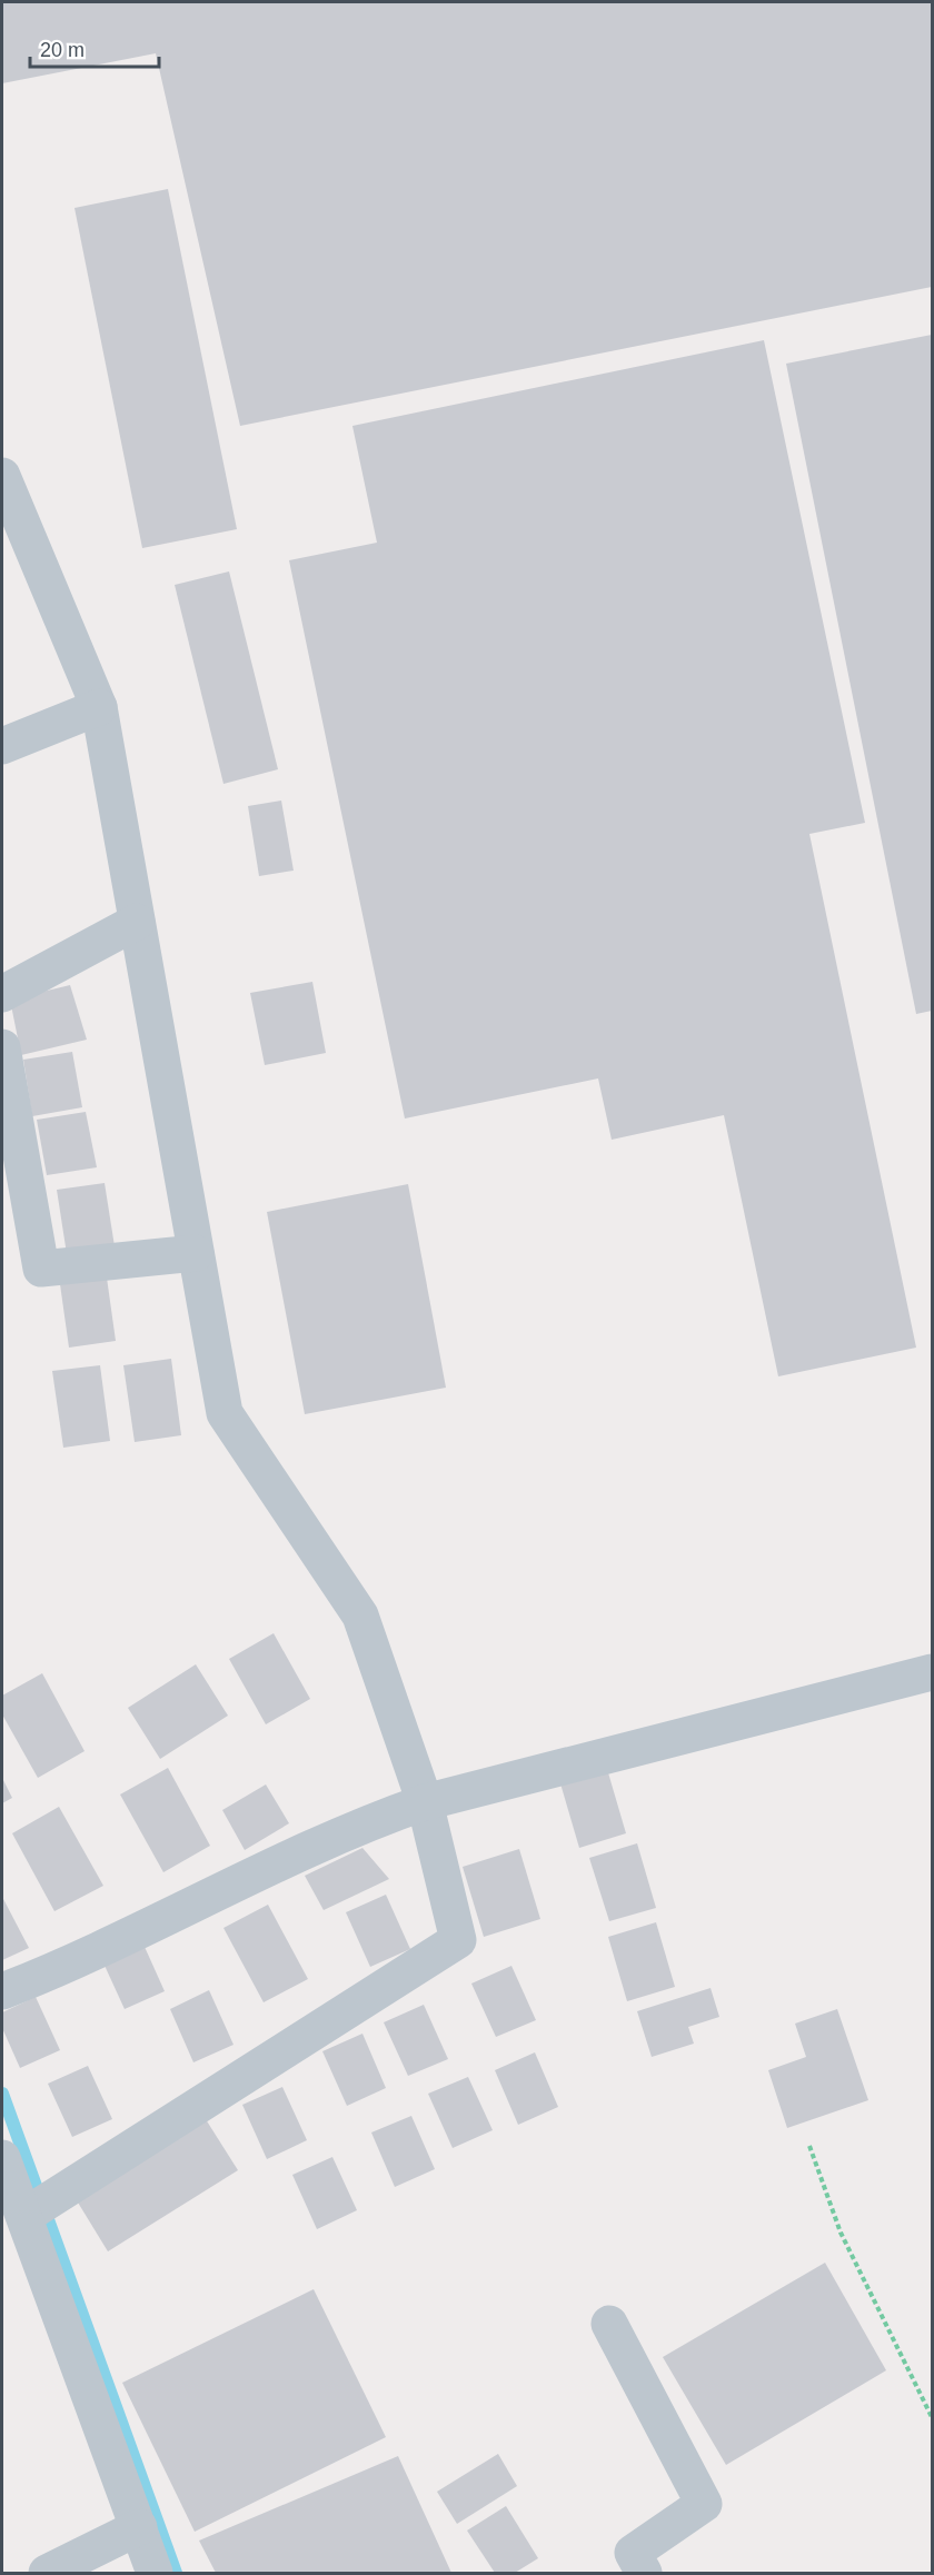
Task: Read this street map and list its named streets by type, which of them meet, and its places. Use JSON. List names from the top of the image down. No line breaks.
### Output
{"scale_bar":"20 m"}
